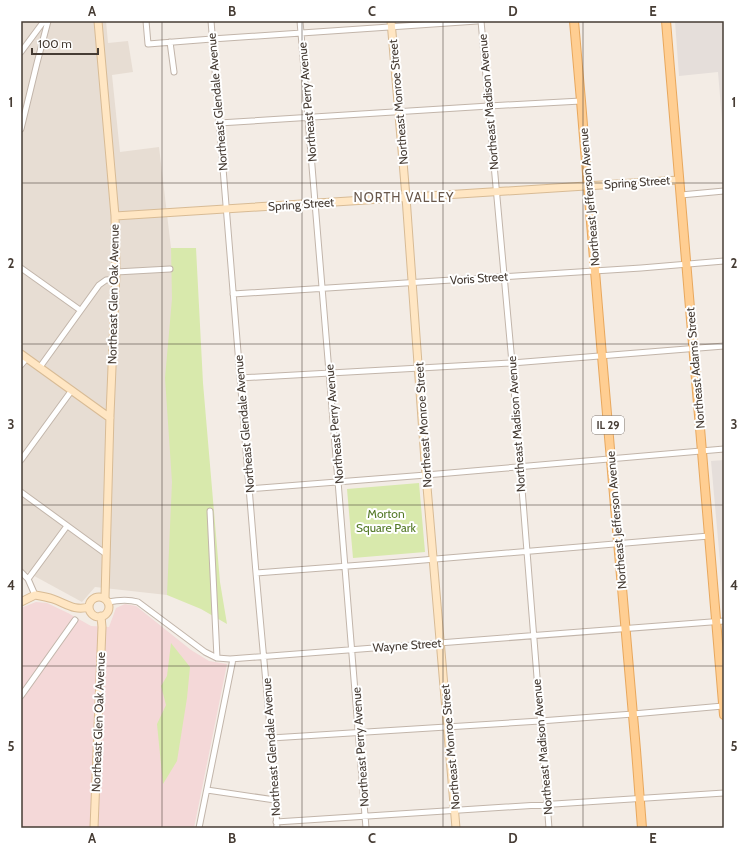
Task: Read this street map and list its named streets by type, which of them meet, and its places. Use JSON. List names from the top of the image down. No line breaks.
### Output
{"streets":{"main road":["Northeast Jefferson Avenue","Northeast Adams Street","IL 29"],"street":["Northeast Glendale Avenue","Northeast Perry Avenue","Northeast Monroe Street","Northeast Madison Avenue","Spring Street","Voris Street","Northeast Glen Oak Avenue","Wayne Street"]},"crossings":[["Northeast Glendale Avenue","Spring Street"],["Northeast Glendale Avenue","Voris Street"],["Northeast Glendale Avenue","Wayne Street"],["Northeast Perry Avenue","Spring Street"],["Northeast Perry Avenue","Voris Street"],["Northeast Perry Avenue","Wayne Street"],["Northeast Monroe Street","Spring Street"],["Northeast Monroe Street","Voris Street"],["Northeast Monroe Street","Wayne Street"],["Northeast Madison Avenue","Spring Street"],["Northeast Madison Avenue","Voris Street"],["Northeast Madison Avenue","Wayne Street"],["Spring Street","Northeast Jefferson Avenue"],["Spring Street","Northeast Glen Oak Avenue"],["Spring Street","Northeast Adams Street"],["Northeast Jefferson Avenue","Voris Street"],["Northeast Jefferson Avenue","Wayne Street"],["Voris Street","Northeast Adams Street"],["Northeast Glen Oak Avenue","Wayne Street"],["Northeast Adams Street","Wayne Street"]],"districts":["NORTH VALLEY"],"parks":["Morton Square Park"],"scale_bar":"100 m","grid":{"columns":["A","B","C","D","E"],"rows":["1","2","3","4","5"]}}
